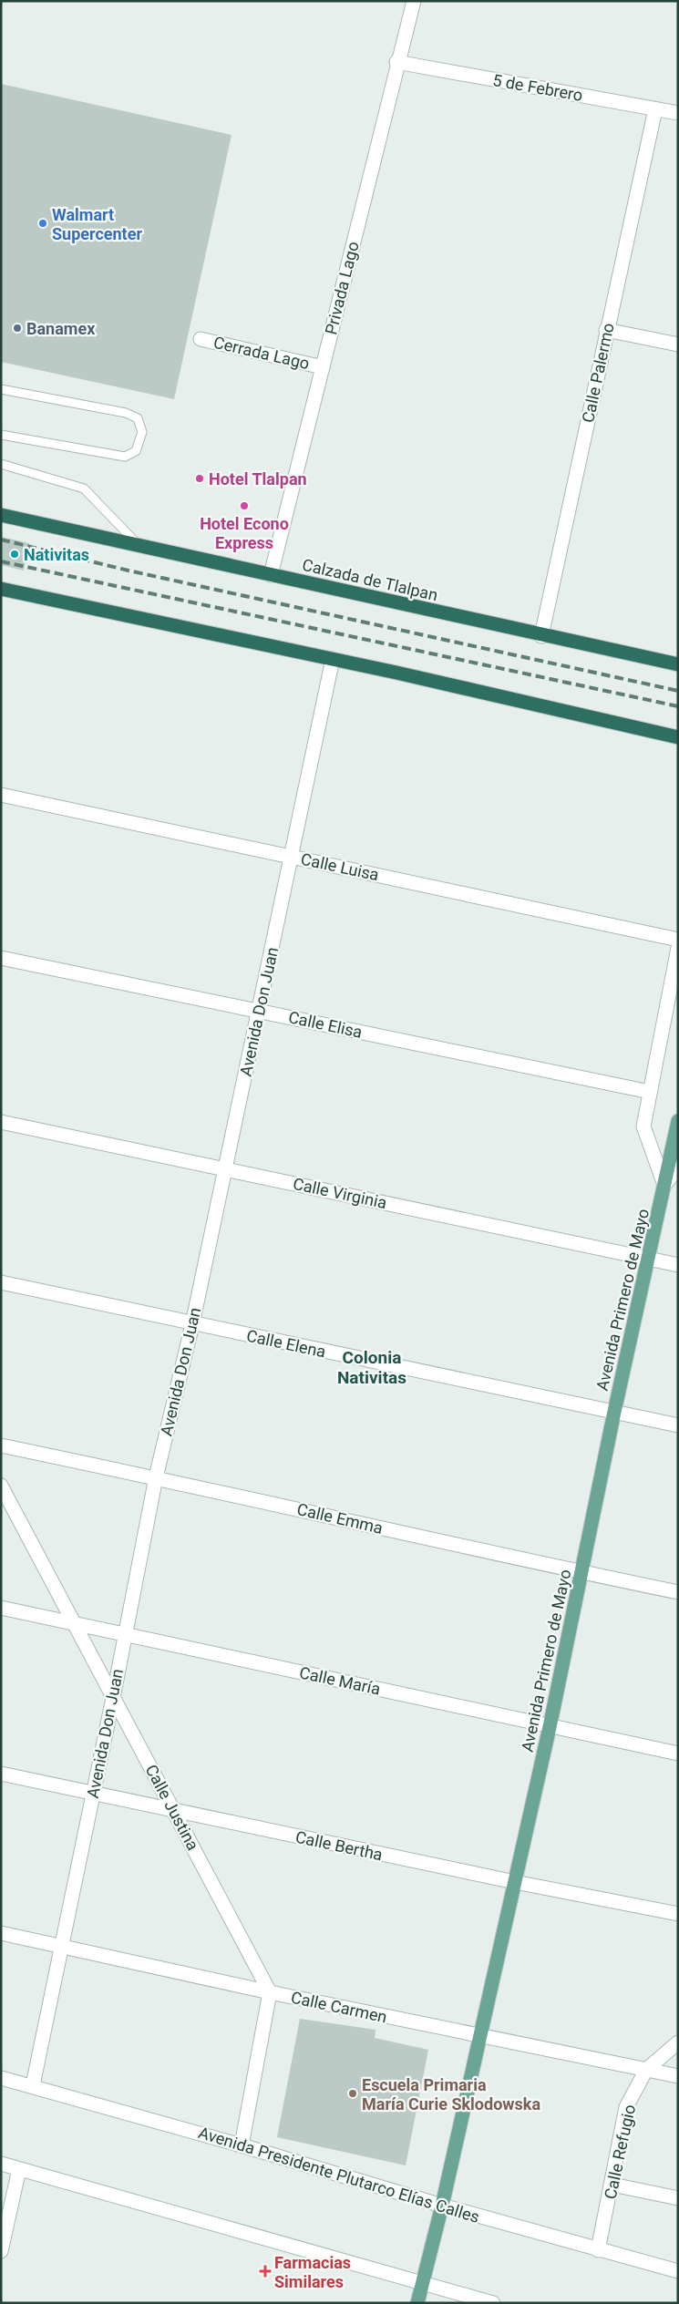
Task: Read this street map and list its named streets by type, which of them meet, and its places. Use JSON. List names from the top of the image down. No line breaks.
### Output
{"streets":{"highway":["Calzada de Tlalpan"],"main road":["Avenida Primero de Mayo"],"street":["5 de Febrero","Privada Lago","Cerrada Lago","Calle Palermo","Calle Luisa","Avenida Don Juan","Calle Elisa","Calle Virginia","Calle Elena","Calle Emma","Calle María","Calle Justina","Calle Bertha","Calle Carmen","Calle Refugio","Avenida Presidente Plutarco Elías Calles"]},"crossings":[["5 de Febrero","Privada Lago"],["5 de Febrero","Calle Palermo"],["Privada Lago","Cerrada Lago"],["Privada Lago","Calzada de Tlalpan"],["Calle Palermo","Calzada de Tlalpan"],["Calle Luisa","Avenida Don Juan"],["Avenida Don Juan","Calle Elisa"],["Avenida Don Juan","Calle Virginia"],["Avenida Don Juan","Calle Elena"],["Avenida Don Juan","Calle Emma"],["Avenida Don Juan","Calle María"],["Avenida Don Juan","Calle Justina"],["Avenida Don Juan","Calle Bertha"],["Avenida Don Juan","Calle Carmen"],["Avenida Don Juan","Avenida Presidente Plutarco Elías Calles"],["Calle Virginia","Avenida Primero de Mayo"],["Avenida Primero de Mayo","Calle Elena"],["Avenida Primero de Mayo","Calle Emma"],["Avenida Primero de Mayo","Calle María"],["Avenida Primero de Mayo","Calle Bertha"],["Avenida Primero de Mayo","Calle Carmen"],["Avenida Primero de Mayo","Avenida Presidente Plutarco Elías Calles"],["Calle María","Calle Justina"],["Calle Justina","Calle Bertha"],["Calle Justina","Calle Carmen"],["Calle Carmen","Calle Refugio"],["Calle Refugio","Avenida Presidente Plutarco Elías Calles"]],"districts":["Colonia Nativitas"],"places":{"other":["Walmart Supercenter","Banamex","Hotel Tlalpan","Hotel Econo Express","Nativitas","Escuela Primaria María Curie Sklodowska"],"health":["Farmacias Similares"]}}
